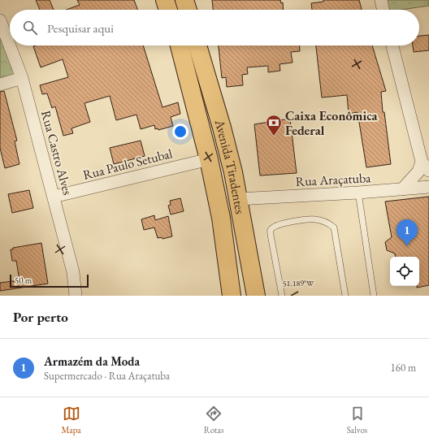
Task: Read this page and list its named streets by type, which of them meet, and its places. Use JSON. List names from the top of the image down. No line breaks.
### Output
{"streets":{"main road":["Avenida Tiradentes"],"street":["Rua Castro Alves","Rua Paulo Setubal","Rua Araçatuba"]},"crossings":[["Rua Castro Alves","Rua Paulo Setubal"],["Rua Paulo Setubal","Avenida Tiradentes"],["Avenida Tiradentes","Rua Araçatuba"]],"places":{"bank":["Caixa Econômica Federal"]},"scale_bar":"50 m","page":{"search":"Pesquisar aqui","pins":"1","scale":"50 m","heading":"Por perto","list":[{"mark":"1","name":"Armazém da Moda","note":"Supermercado · Rua Araçatuba","value":"160 m"}],"nav":["Mapa","Rotas","Salvos"]},"coordinates":["51.189°W"]}
